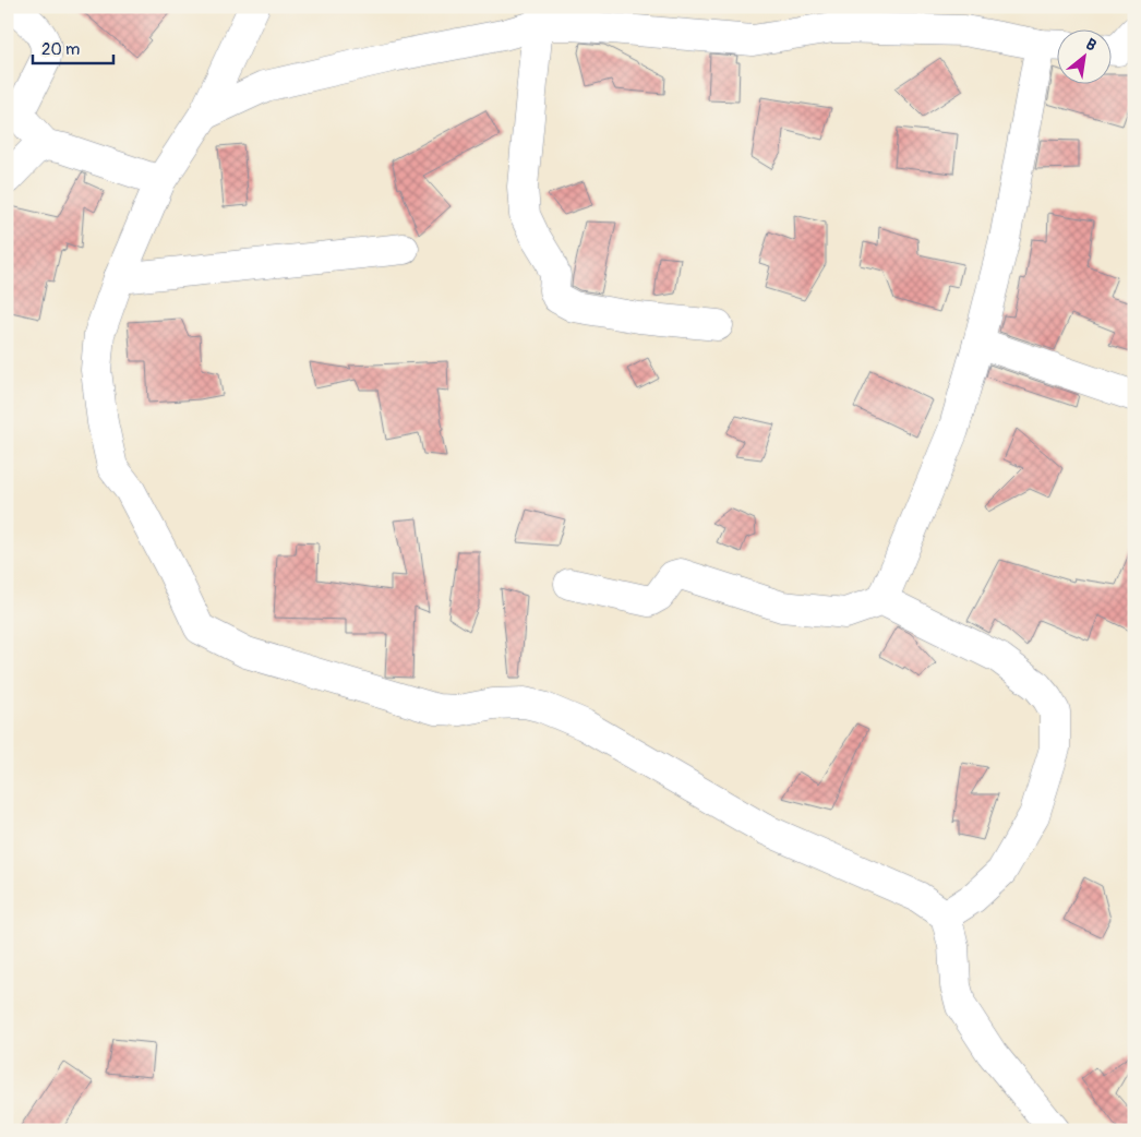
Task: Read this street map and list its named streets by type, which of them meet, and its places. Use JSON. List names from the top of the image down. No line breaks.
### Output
{"scale_bar":"20 m","north":"top right"}
